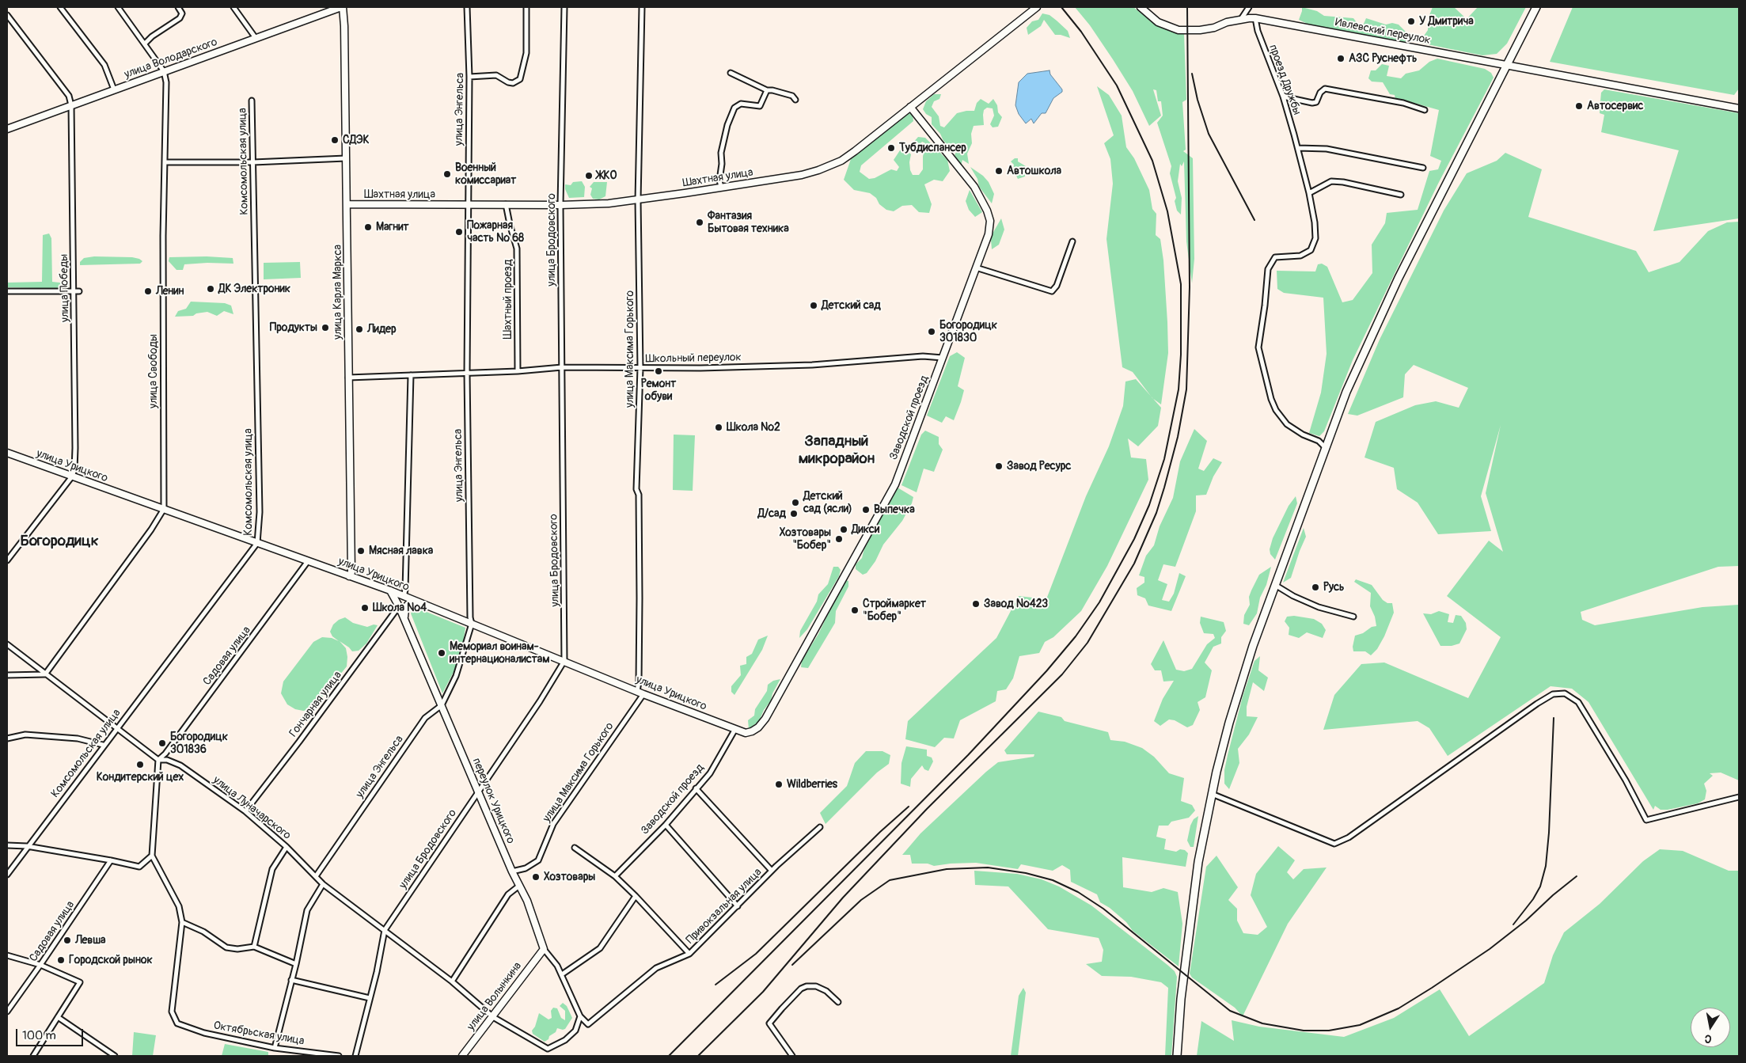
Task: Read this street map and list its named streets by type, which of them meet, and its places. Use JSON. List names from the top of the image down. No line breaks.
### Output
{"streets":{"street":["Ивлевский переулок","улица Володарского","проезд Дружбы","улица Энгельса","Комсомольская улица","Шахтная улица","улица Бродовского","улица Победы","улица Карла Маркса","Шахтный проезд","улица Максима Горького","Школьный переулок","улица Свободы","Заводской проезд","улица Урицкого","Садовая улица","Гончарная улица","переулок Урицкого","улица Луначарского","Привокзальная улица","улица Волынкина","Октябрьская улица"]},"crossings":[["Ивлевский переулок","проезд Дружбы"],["улица Володарского","улица Победы"],["улица Володарского","улица Карла Маркса"],["улица Володарского","улица Свободы"],["улица Энгельса","Шахтная улица"],["улица Энгельса","Школьный переулок"],["улица Энгельса","улица Урицкого"],["улица Энгельса","переулок Урицкого"],["улица Энгельса","улица Луначарского"],["Комсомольская улица","улица Урицкого"],["Комсомольская улица","улица Луначарского"],["Шахтная улица","улица Бродовского"],["Шахтная улица","улица Карла Маркса"],["Шахтная улица","Шахтный проезд"],["Шахтная улица","улица Максима Горького"],["Шахтная улица","Заводской проезд"],["улица Бродовского","Школьный переулок"],["улица Бродовского","улица Урицкого"],["улица Бродовского","переулок Урицкого"],["улица Бродовского","улица Луначарского"],["улица Победы","улица Урицкого"],["улица Карла Маркса","Школьный переулок"],["улица Карла Маркса","улица Урицкого"],["Шахтный проезд","Школьный переулок"],["улица Максима Горького","Школьный переулок"],["улица Максима Горького","улица Урицкого"],["улица Максима Горького","переулок Урицкого"],["Школьный переулок","Заводской проезд"],["улица Свободы","улица Урицкого"],["улица Свободы","улица Луначарского"],["Заводской проезд","улица Урицкого"],["улица Урицкого","Садовая улица"],["улица Урицкого","переулок Урицкого"],["Садовая улица","улица Луначарского"],["Гончарная улица","переулок Урицкого"],["Гончарная улица","улица Луначарского"],["переулок Урицкого","улица Луначарского"],["переулок Урицкого","Привокзальная улица"],["переулок Урицкого","улица Волынкина"],["улица Луначарского","Привокзальная улица"],["улица Луначарского","улица Волынкина"]],"districts":["Западный микрорайон","Богородицк"],"places":["У Дмитрича","АЗС Руснефть","Автосервис","СДЭК","Тубдиспансер","Автошкола","Военный комиссариат","ЖКО","Фантазия Бытовая техника","Магнит","Пожарная часть № 68","ДК Электроник","Ленин","Детский сад","Продукты","Лидер","Богородицк 301830","Ремонт обуви","Школа №2","Завод Ресурс","Детский сад (ясли)","Выпечка","Д/сад","Дикси","Хозтовары \"Бобер\"","Мясная лавка","Русь","Завод №423","Школа №4","Строймаркет \"Бобер\"","Мемориал воинам- интернационалистам","Богородицк 301836","Кондитерский цех","Wildberries","Хозтовары","Левша","Городской рынок"],"scale_bar":"100 m","north":"bottom"}
